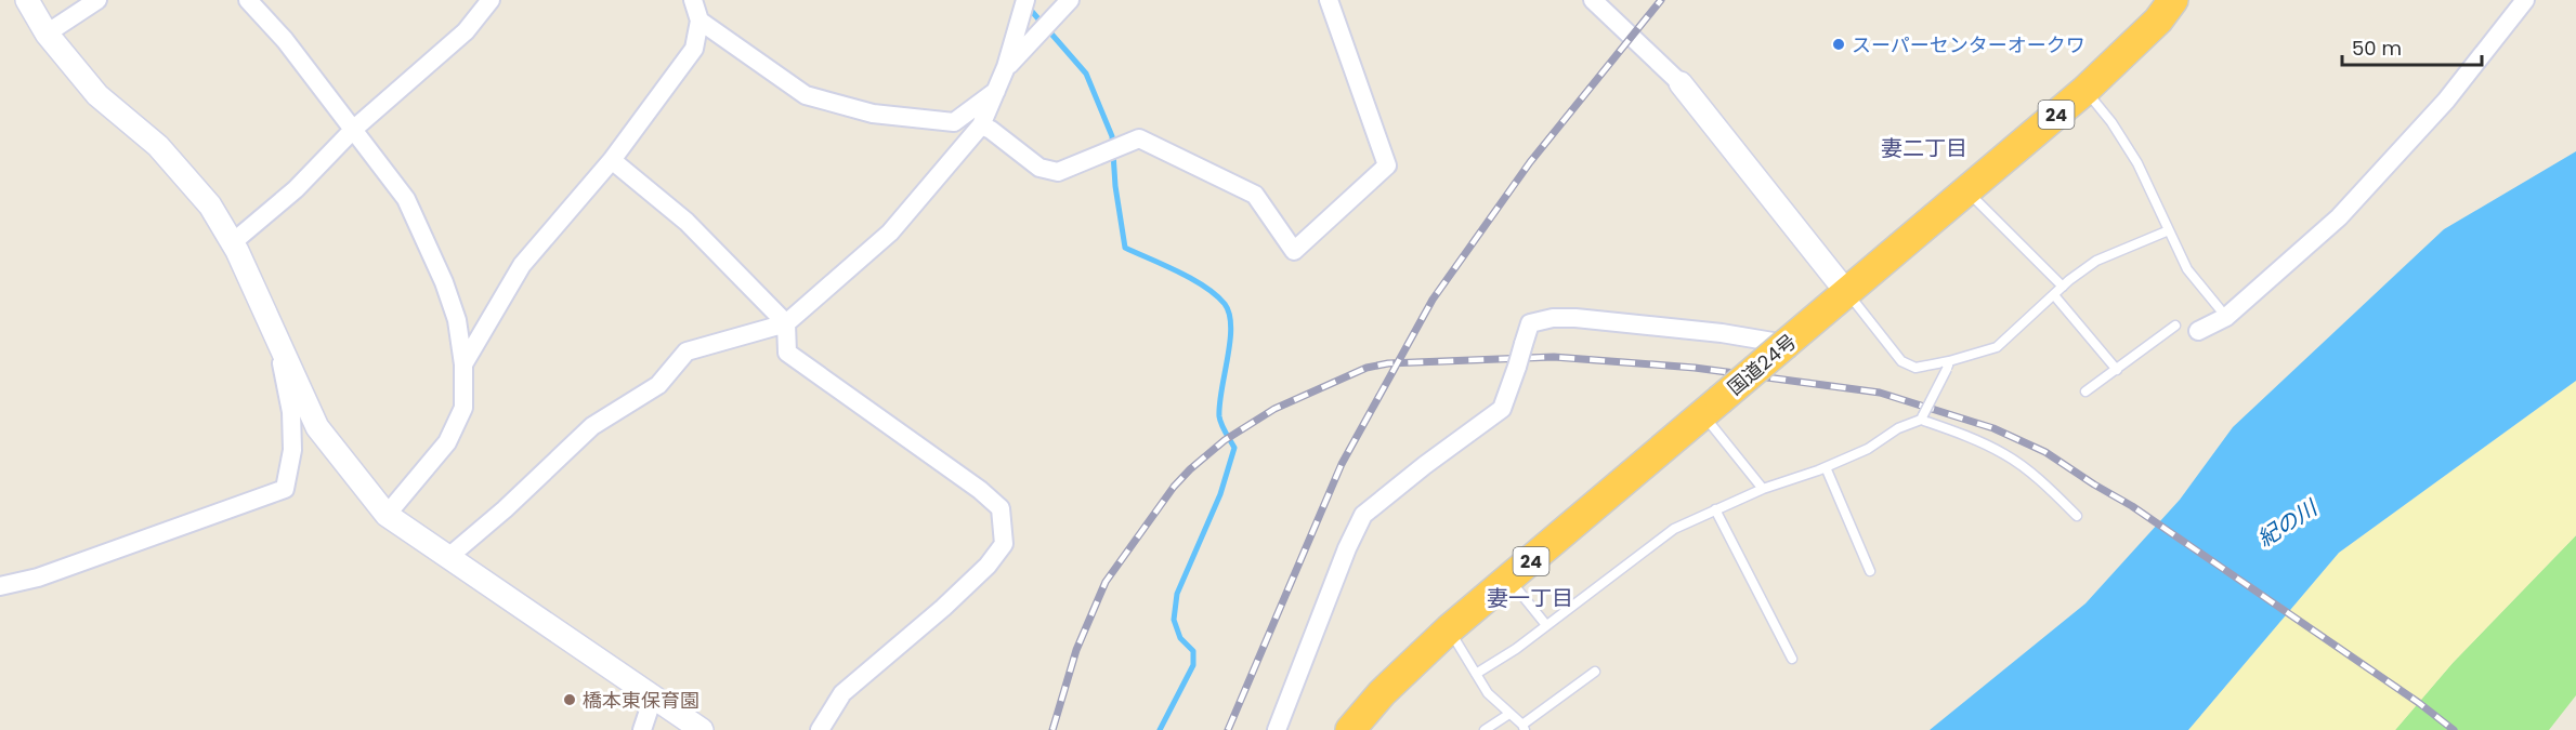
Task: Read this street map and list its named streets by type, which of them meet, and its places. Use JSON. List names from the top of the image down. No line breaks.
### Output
{"streets":{"highway":["24","国道24号"]},"districts":["妻二丁目","妻一丁目"],"water":["紀の川"],"places":["スーパーセンターオークワ","橋本東保育園"],"scale_bar":"50 m"}
